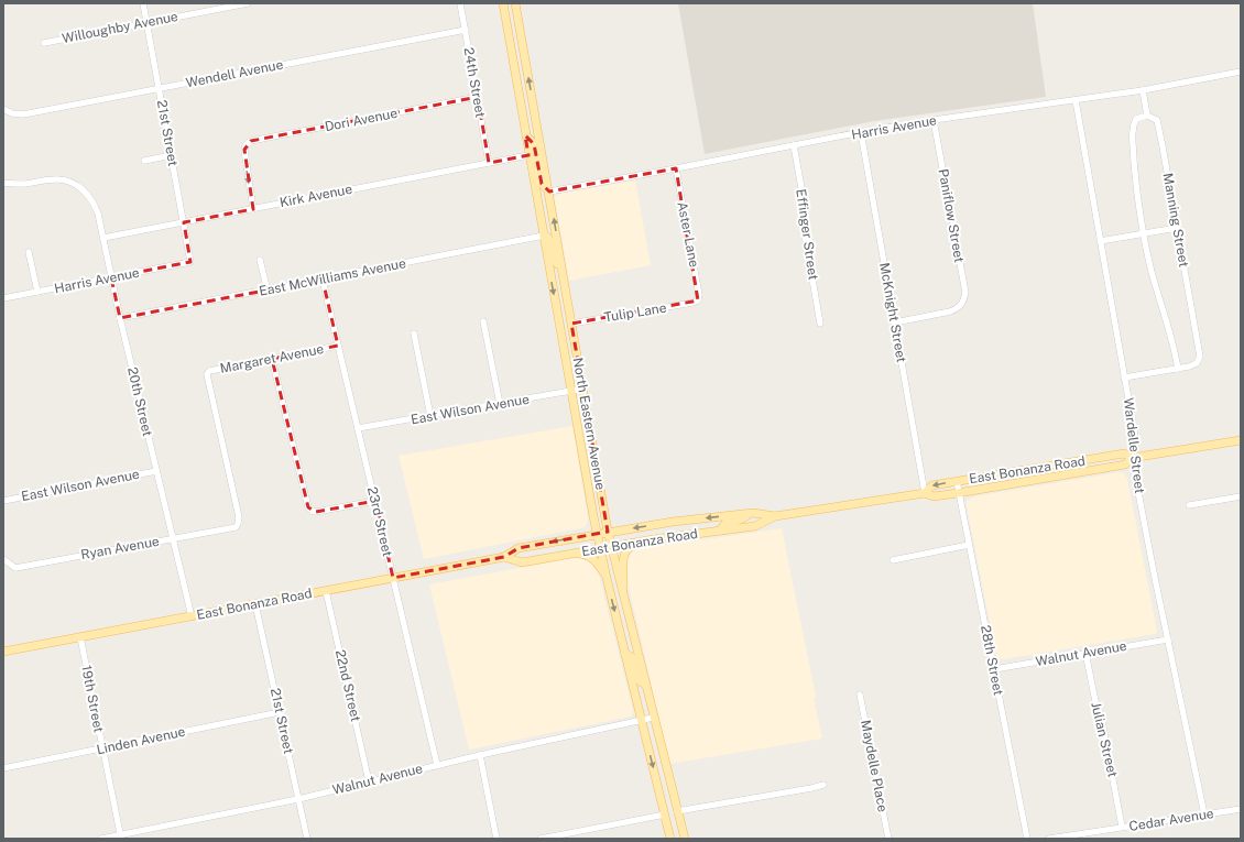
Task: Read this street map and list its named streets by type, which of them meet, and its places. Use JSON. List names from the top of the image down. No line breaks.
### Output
{"streets":{"main road":["North Eastern Avenue","East Bonanza Road"],"street":["Willoughby Avenue","Wendell Avenue","24th Street","Dori Avenue","Harris Avenue","21st Street","Kirk Avenue","Paniflow Street","Manning Street","Aster Lane","Effinger Street","East McWilliams Avenue","Tulip Lane","McKnight Street","Margaret Avenue","20th Street","East Wilson Avenue","Wardelle Street","23rd Street","Ryan Avenue","Walnut Avenue","28th Street","22nd Street","19th Street","Julian Street","Linden Avenue","Maydelle Place","Cedar Avenue"]},"crossings":[["Willoughby Avenue","21st Street"],["Wendell Avenue","24th Street"],["Wendell Avenue","21st Street"],["24th Street","Dori Avenue"],["24th Street","Kirk Avenue"],["Dori Avenue","Kirk Avenue"],["Harris Avenue","21st Street"],["Harris Avenue","Paniflow Street"],["Harris Avenue","Manning Street"],["Harris Avenue","Aster Lane"],["Harris Avenue","Effinger Street"],["Harris Avenue","McKnight Street"],["Harris Avenue","20th Street"],["Harris Avenue","North Eastern Avenue"],["Harris Avenue","Wardelle Street"],["21st Street","Kirk Avenue"],["21st Street","East Bonanza Road"],["21st Street","Walnut Avenue"],["21st Street","Linden Avenue"],["Kirk Avenue","20th Street"],["Kirk Avenue","North Eastern Avenue"],["Paniflow Street","McKnight Street"],["Aster Lane","Tulip Lane"],["East McWilliams Avenue","20th Street"],["East McWilliams Avenue","North Eastern Avenue"],["East McWilliams Avenue","23rd Street"],["Tulip Lane","North Eastern Avenue"],["McKnight Street","East Bonanza Road"],["Margaret Avenue","23rd Street"],["Margaret Avenue","Ryan Avenue"],["20th Street","East Wilson Avenue"],["20th Street","East Bonanza Road"],["20th Street","Ryan Avenue"],["East Wilson Avenue","North Eastern Avenue"],["East Wilson Avenue","23rd Street"],["North Eastern Avenue","East Bonanza Road"],["North Eastern Avenue","Walnut Avenue"],["Wardelle Street","East Bonanza Road"],["Wardelle Street","Walnut Avenue"],["Wardelle Street","Cedar Avenue"],["East Bonanza Road","23rd Street"],["East Bonanza Road","28th Street"],["East Bonanza Road","22nd Street"],["East Bonanza Road","19th Street"],["23rd Street","Walnut Avenue"],["Walnut Avenue","28th Street"],["Walnut Avenue","22nd Street"],["Walnut Avenue","19th Street"],["Walnut Avenue","Julian Street"],["19th Street","Linden Avenue"],["Julian Street","Cedar Avenue"]],"one_way":["Dori Avenue"]}
